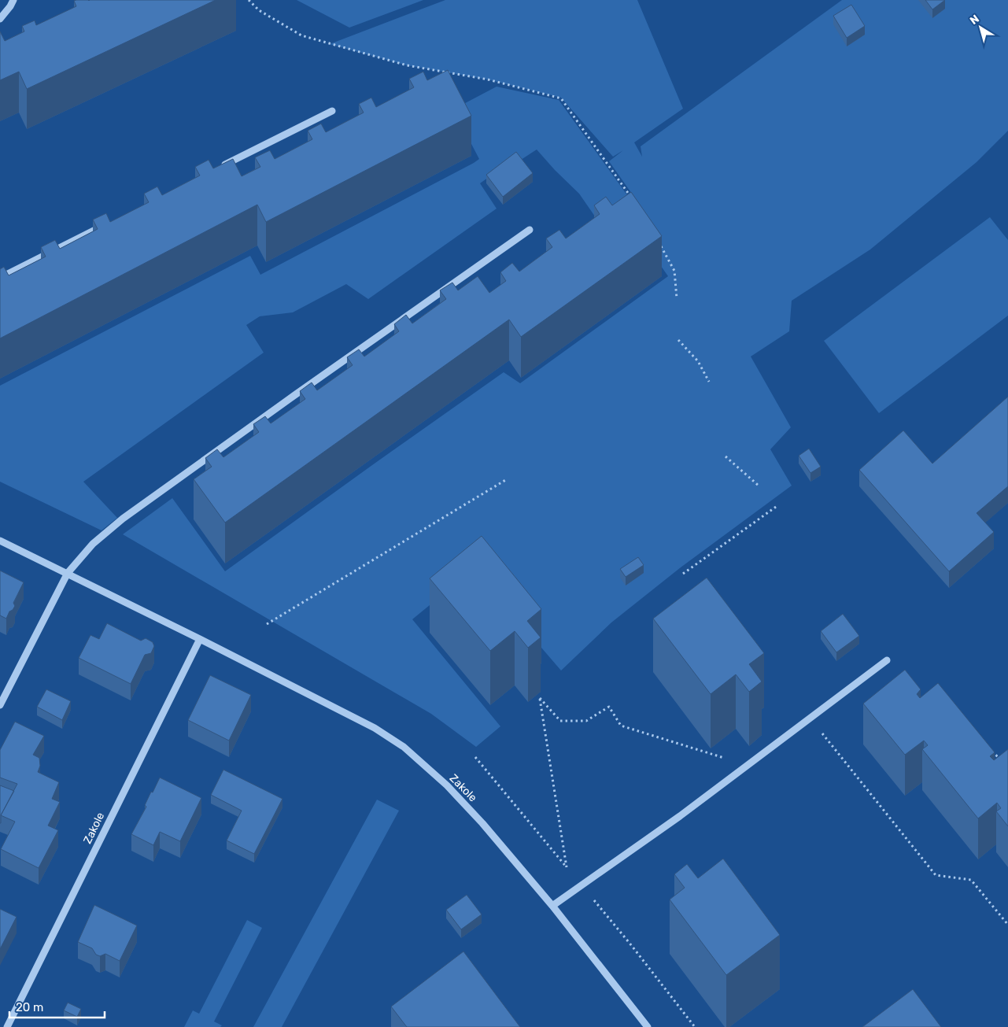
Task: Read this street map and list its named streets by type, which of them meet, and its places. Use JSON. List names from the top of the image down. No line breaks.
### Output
{"streets":{"street":["Zakole"]},"scale_bar":"20 m","north":"top left"}
